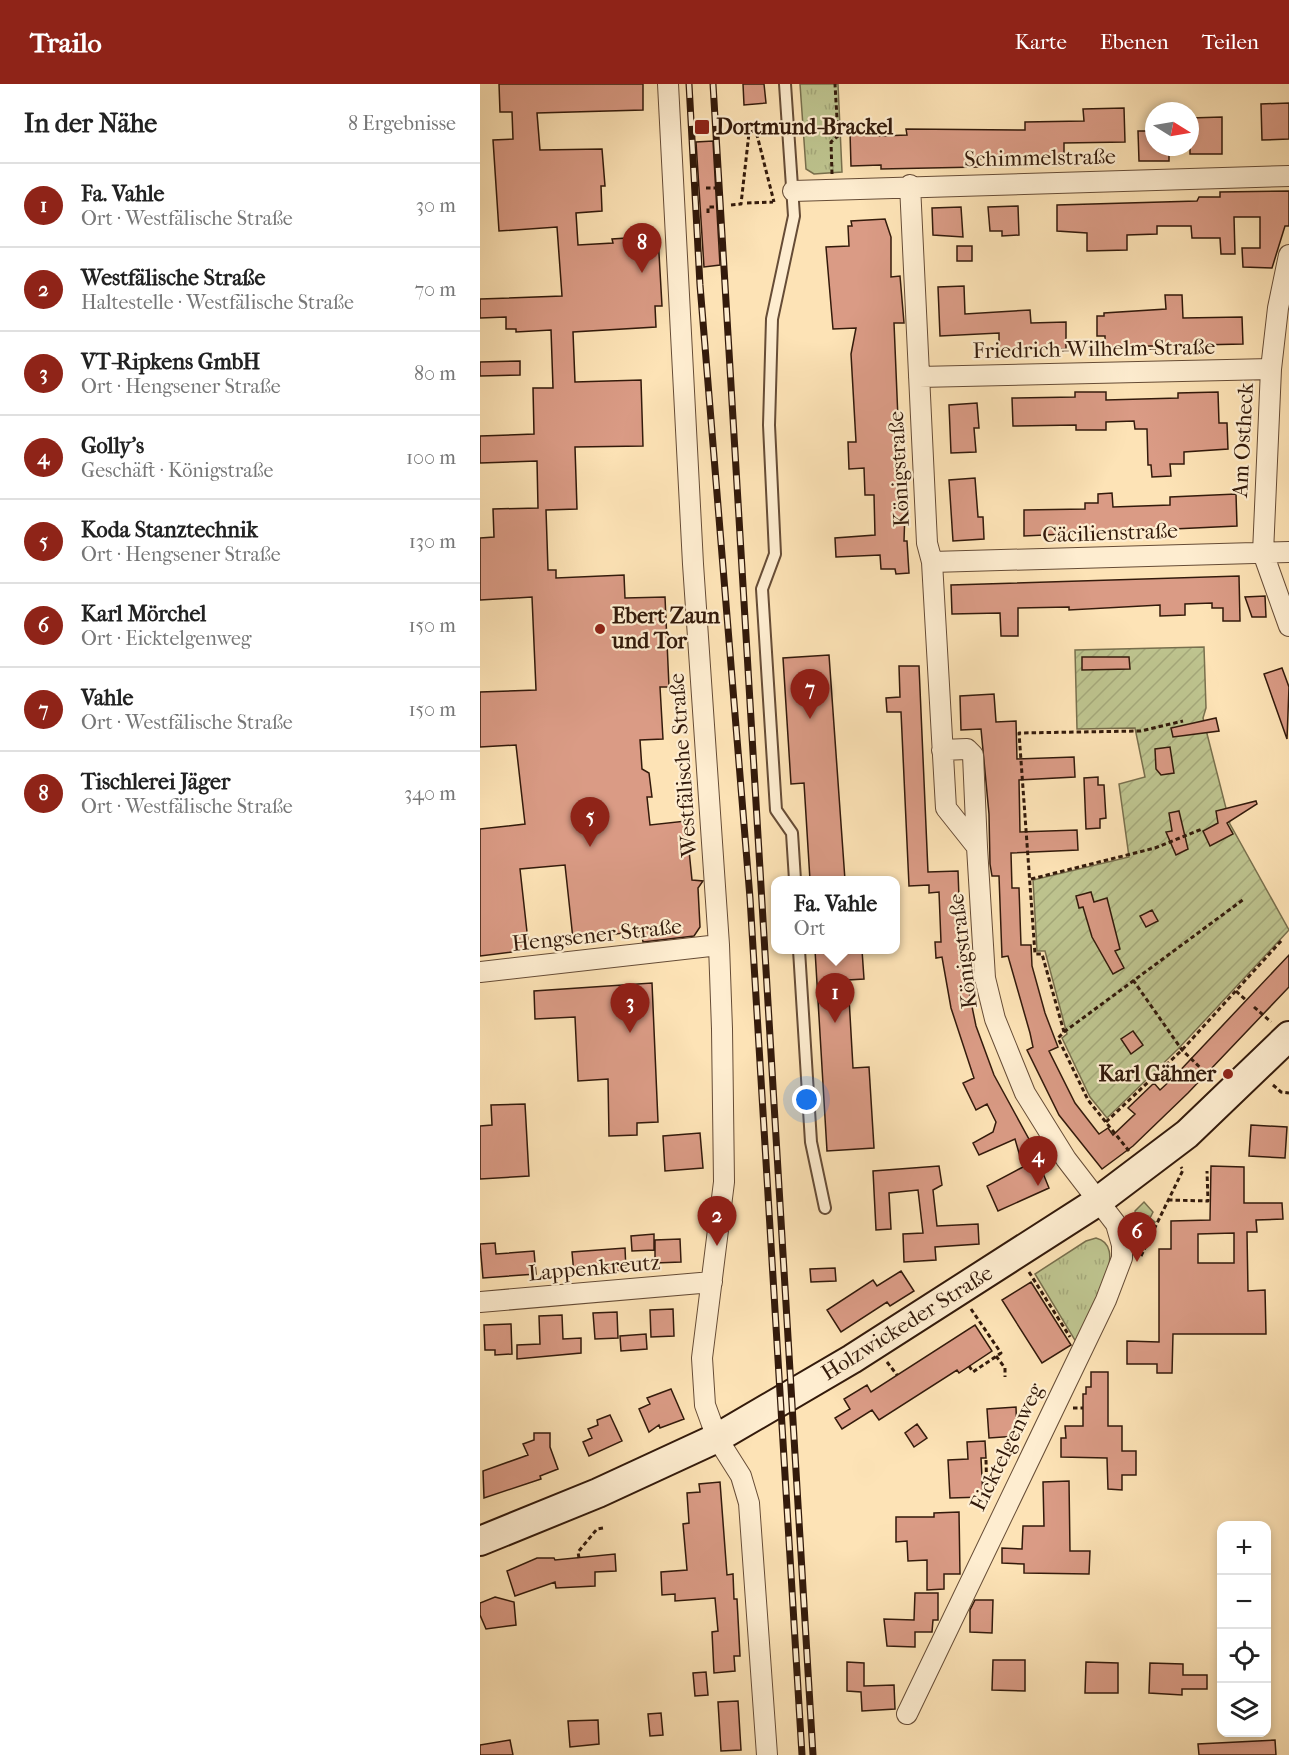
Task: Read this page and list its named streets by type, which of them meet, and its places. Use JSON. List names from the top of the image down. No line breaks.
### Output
{"streets":{"main road":["Holzwickeder Straße"],"street":["Schimmelstraße","Friedrich-Wilhelm-Straße","Am Ostheck","Königstraße","Cäcilienstraße","Westfälische Straße","Hengsener Straße","Lappenkreutz","Eicktelgenweg"]},"crossings":[["Schimmelstraße","Königstraße"],["Friedrich-Wilhelm-Straße","Am Ostheck"],["Friedrich-Wilhelm-Straße","Königstraße"],["Am Ostheck","Cäcilienstraße"],["Königstraße","Cäcilienstraße"],["Königstraße","Holzwickeder Straße"],["Königstraße","Eicktelgenweg"],["Westfälische Straße","Hengsener Straße"],["Westfälische Straße","Lappenkreutz"],["Westfälische Straße","Holzwickeder Straße"],["Holzwickeder Straße","Eicktelgenweg"]],"places":{"transit":["Dortmund-Brackel"],"other":["Ebert Zaun und Tor","Karl Gähner"]},"north":"right","page":{"header":"Trailo","nav":["Karte","Ebenen","Teilen"],"heading":["In der Nähe","8 Ergebnisse"],"list":[{"mark":"1","name":"Fa. Vahle","note":"Ort · Westfälische Straße","value":"30 m"},{"mark":"2","name":"Westfälische Straße","note":"Haltestelle · Westfälische Straße","value":"70 m"},{"mark":"3","name":"VT-Ripkens GmbH","note":"Ort · Hengsener Straße","value":"80 m"},{"mark":"4","name":"Golly's","note":"Geschäft · Königstraße","value":"100 m"},{"mark":"5","name":"Koda Stanztechnik","note":"Ort · Hengsener Straße","value":"130 m"},{"mark":"6","name":"Karl Mörchel","note":"Ort · Eicktelgenweg","value":"150 m"},{"mark":"7","name":"Vahle","note":"Ort · Westfälische Straße","value":"150 m"},{"mark":"8","name":"Tischlerei Jäger","note":"Ort · Westfälische Straße","value":"340 m"}],"pins":["8","7","5","1","3","4","2","6"],"popup":["Fa. Vahle","Ort"],"map_buttons":["+","−"]}}
